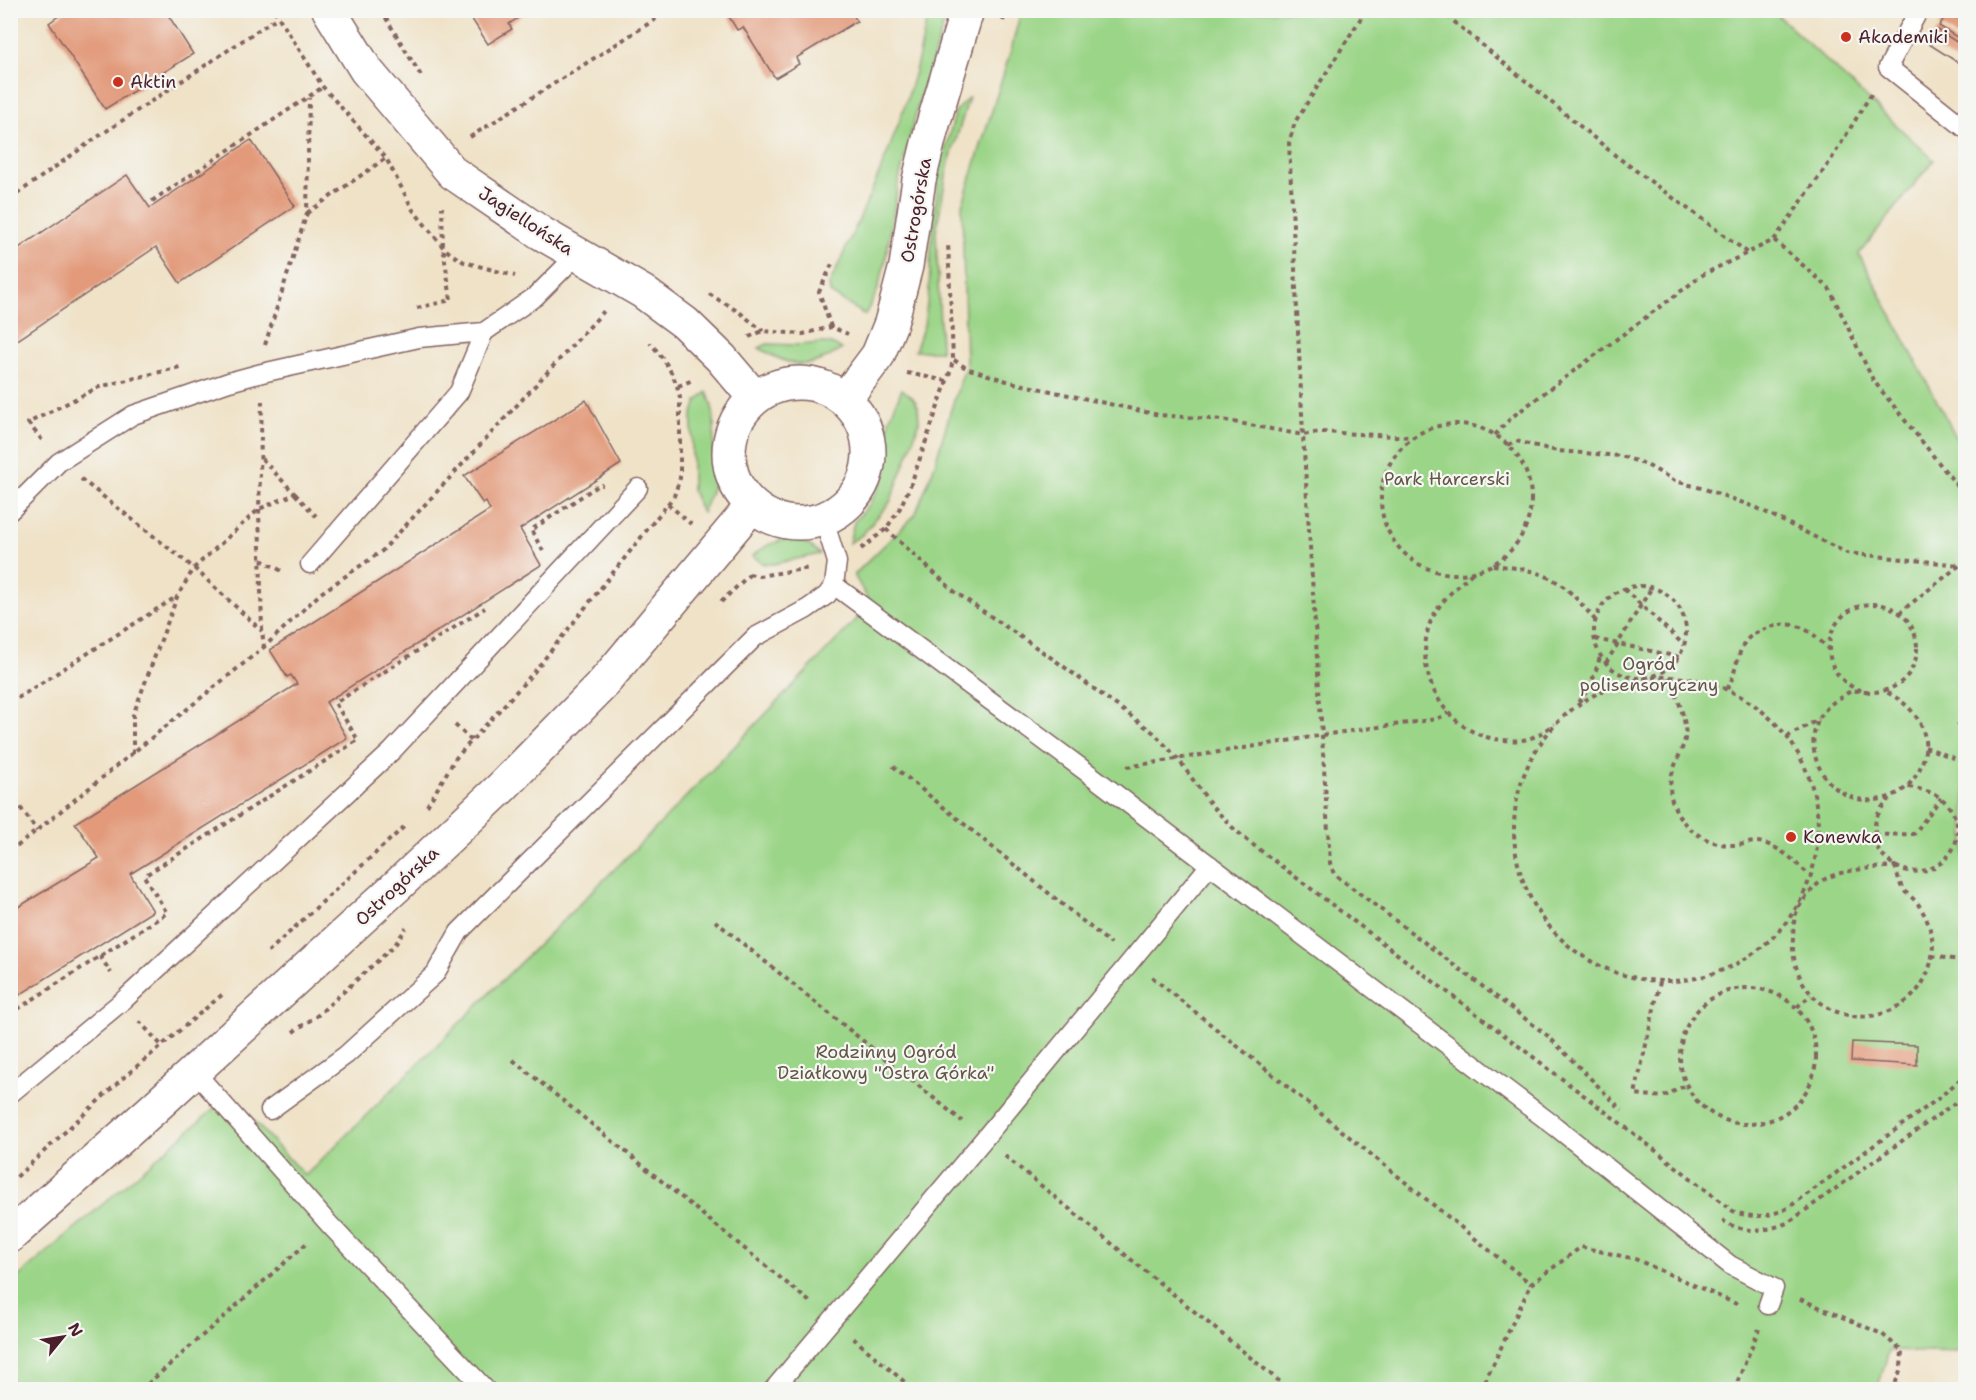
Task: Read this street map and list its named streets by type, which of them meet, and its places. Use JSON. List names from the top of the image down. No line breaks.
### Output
{"streets":{"street":["Ostrogórska","Jagiellońska"]},"crossings":[["Ostrogórska","Jagiellońska"]],"parks":["Park Harcerski","Ogród polisensoryczny","Rodzinny Ogród Działkowy \"Ostra Górka\""],"places":["Akademiki","Aktin","Konewka"],"north":"top right"}
